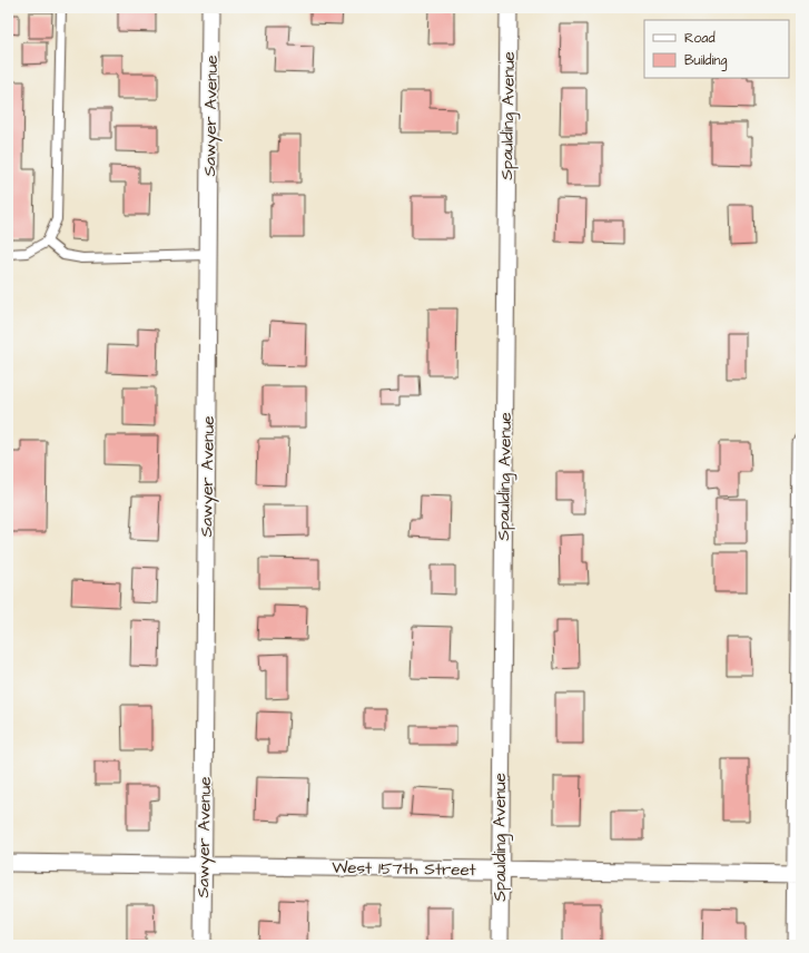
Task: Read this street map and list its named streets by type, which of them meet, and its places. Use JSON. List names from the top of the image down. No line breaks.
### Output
{"streets":{"street":["Sawyer Avenue","Spaulding Avenue","West 157th Street"]},"crossings":[["Sawyer Avenue","West 157th Street"],["Spaulding Avenue","West 157th Street"]],"legend":["Road","Building"]}
